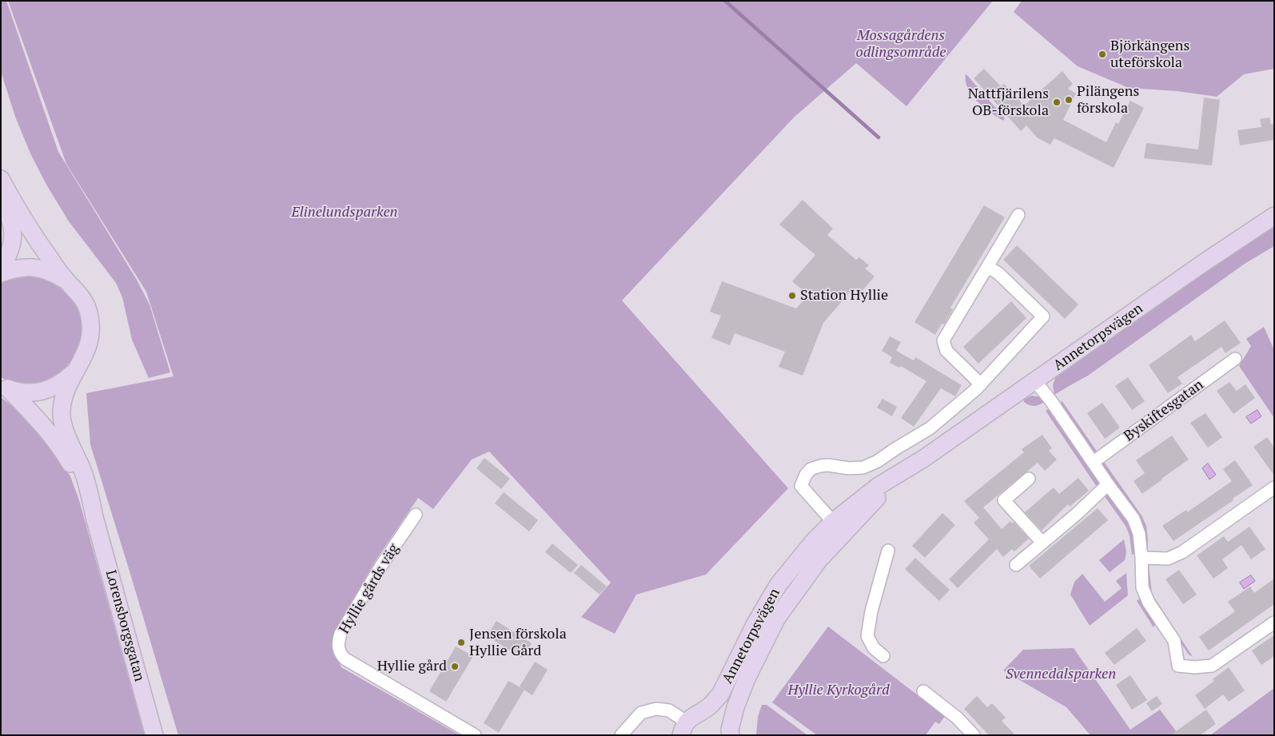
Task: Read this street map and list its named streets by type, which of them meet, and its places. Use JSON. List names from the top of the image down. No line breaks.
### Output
{"streets":{"main road":["Annetorpsvägen","Lorensborgsgatan"],"street":["Byskiftesgatan","Hyllie gårds väg"]},"parks":["Mossagårdens odlingsområde","Elinelundsparken","Svennedalsparken","Hyllie Kyrkogård"],"places":["Björkängens uteförskola","Pilängens förskola","Nattfjärilens OB-förskola","Station Hyllie","Jensen förskola Hyllie Gård","Hyllie gård"]}
